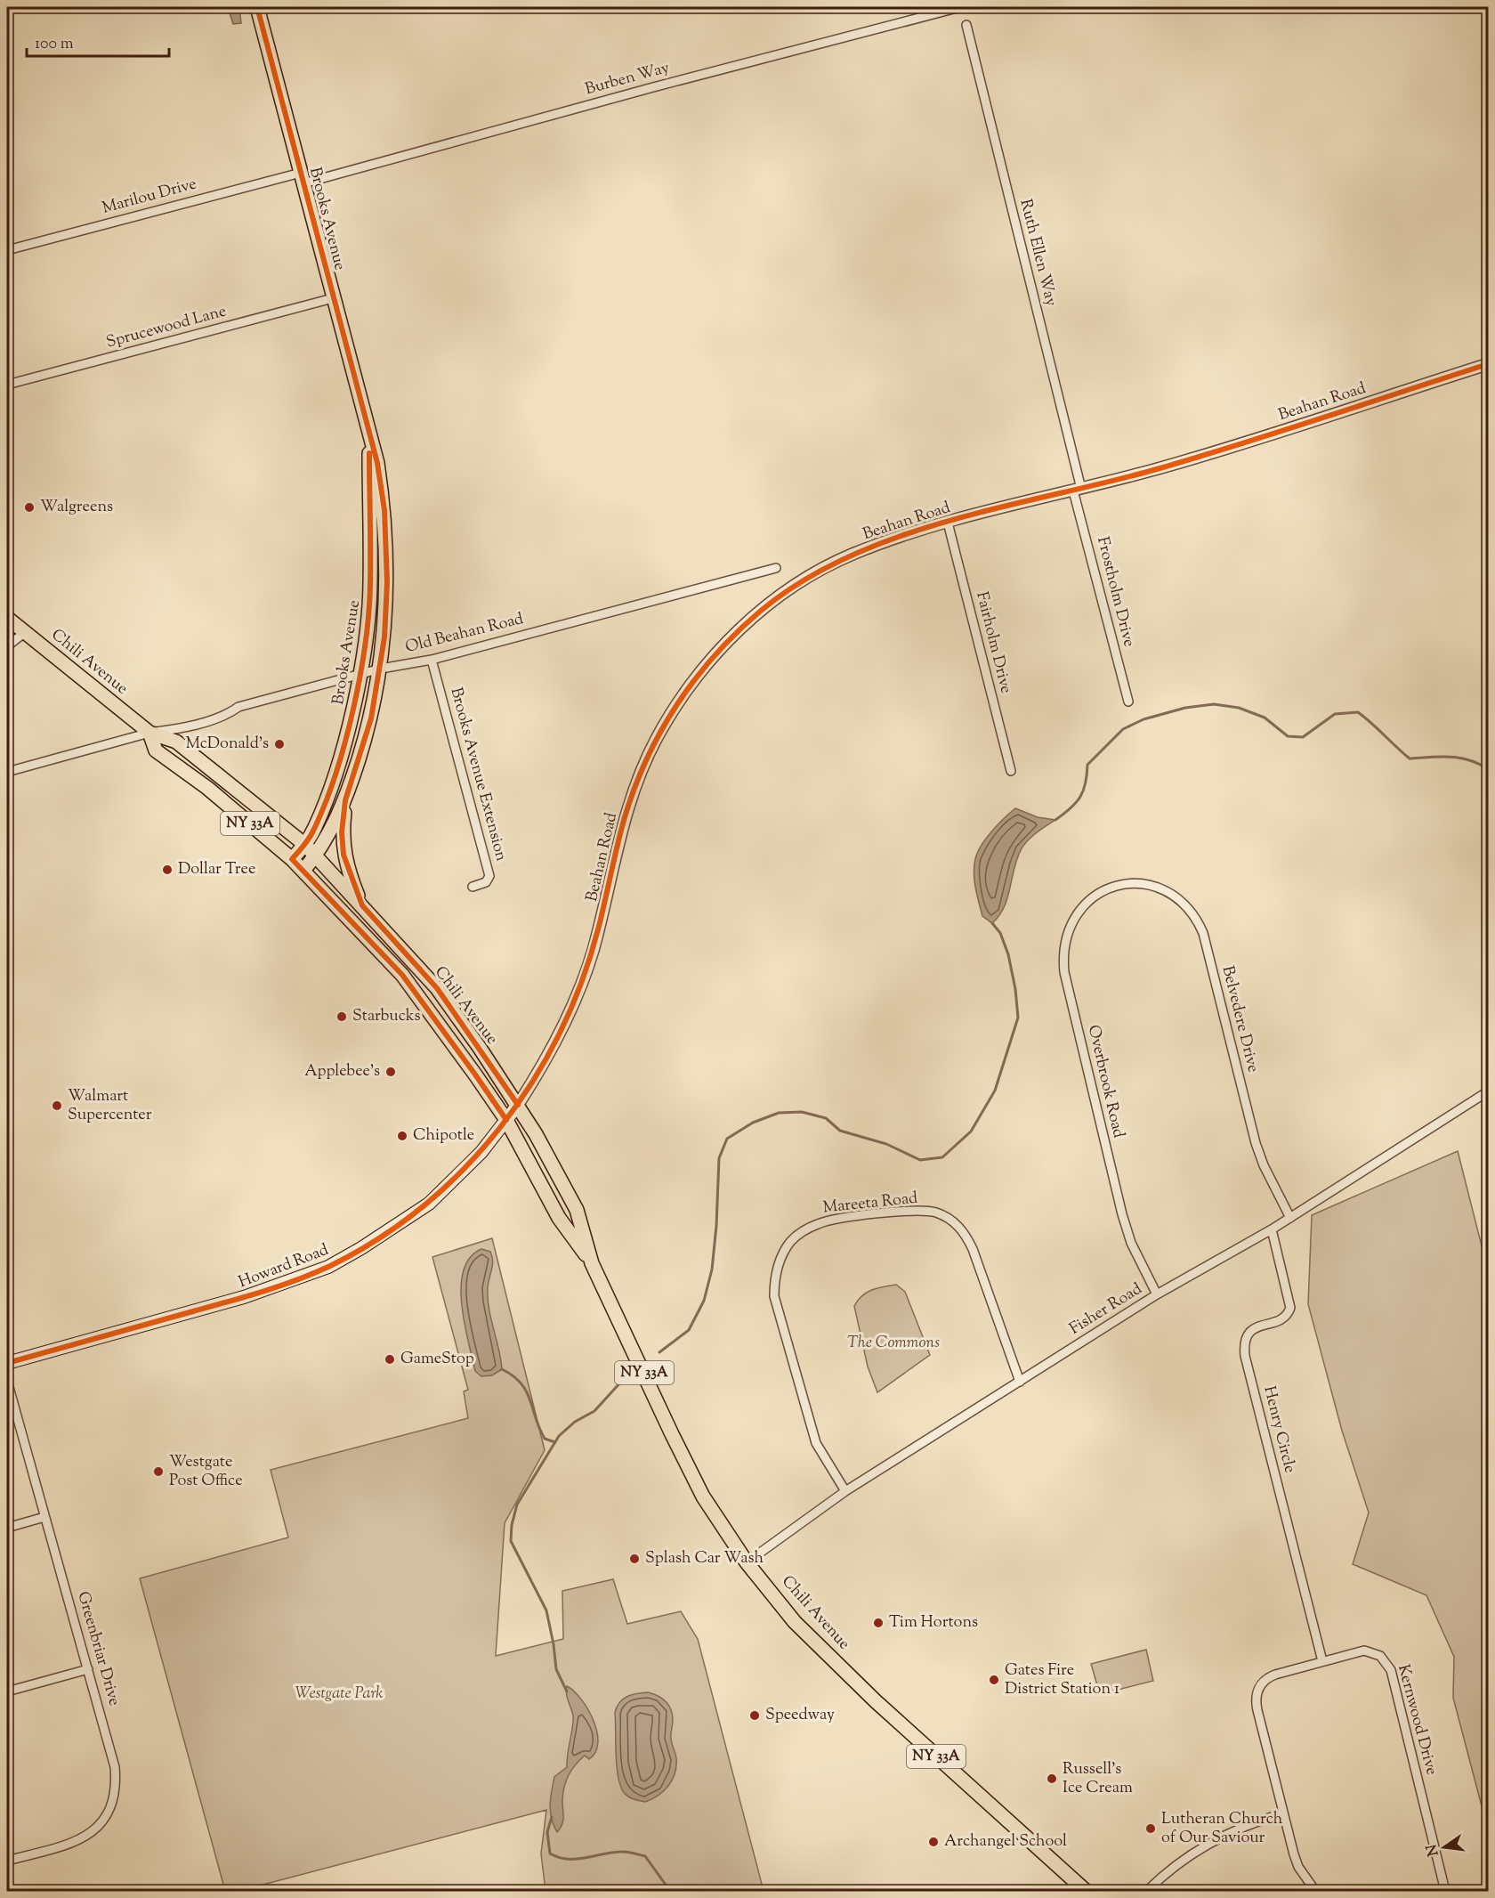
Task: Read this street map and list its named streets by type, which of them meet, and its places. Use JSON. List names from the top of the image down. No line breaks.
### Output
{"streets":{"main road":["Brooks Avenue","Chili Avenue","NY 33A","Howard Road"],"street":["Burben Way","Marilou Drive","Ruth Ellen Way","Sprucewood Lane","Beahan Road","Frostholm Drive","Old Beahan Road","Fairholm Drive","Brooks Avenue Extension","Belvedere Drive","Overbrook Road","Mareeta Road","Fisher Road","Henry Circle","Greenbriar Drive","Kernwood Drive"]},"crossings":[["Burben Way","Marilou Drive"],["Burben Way","Brooks Avenue"],["Marilou Drive","Brooks Avenue"],["Brooks Avenue","Sprucewood Lane"],["Brooks Avenue","Old Beahan Road"],["Brooks Avenue","Chili Avenue"],["Ruth Ellen Way","Beahan Road"],["Ruth Ellen Way","Frostholm Drive"],["Beahan Road","Frostholm Drive"],["Beahan Road","Fairholm Drive"],["Beahan Road","Chili Avenue"],["Beahan Road","Howard Road"],["Old Beahan Road","Chili Avenue"],["Old Beahan Road","Brooks Avenue Extension"],["Chili Avenue","Howard Road"],["Chili Avenue","Fisher Road"],["Belvedere Drive","Overbrook Road"],["Belvedere Drive","Fisher Road"],["Overbrook Road","Fisher Road"],["Mareeta Road","Fisher Road"],["Fisher Road","Henry Circle"],["Henry Circle","Kernwood Drive"]],"parks":["The Commons","Westgate Park"],"places":["Walgreens","McDonald's","Dollar Tree","Starbucks","Applebee's","Walmart Supercenter","Chipotle","GameStop","Westgate Post Office","Splash Car Wash","Tim Hortons","Gates Fire District Station 1","Speedway","Russell's Ice Cream","Lutheran Church of Our Saviour","Archangel School"],"scale_bar":"100 m","north":"left"}
